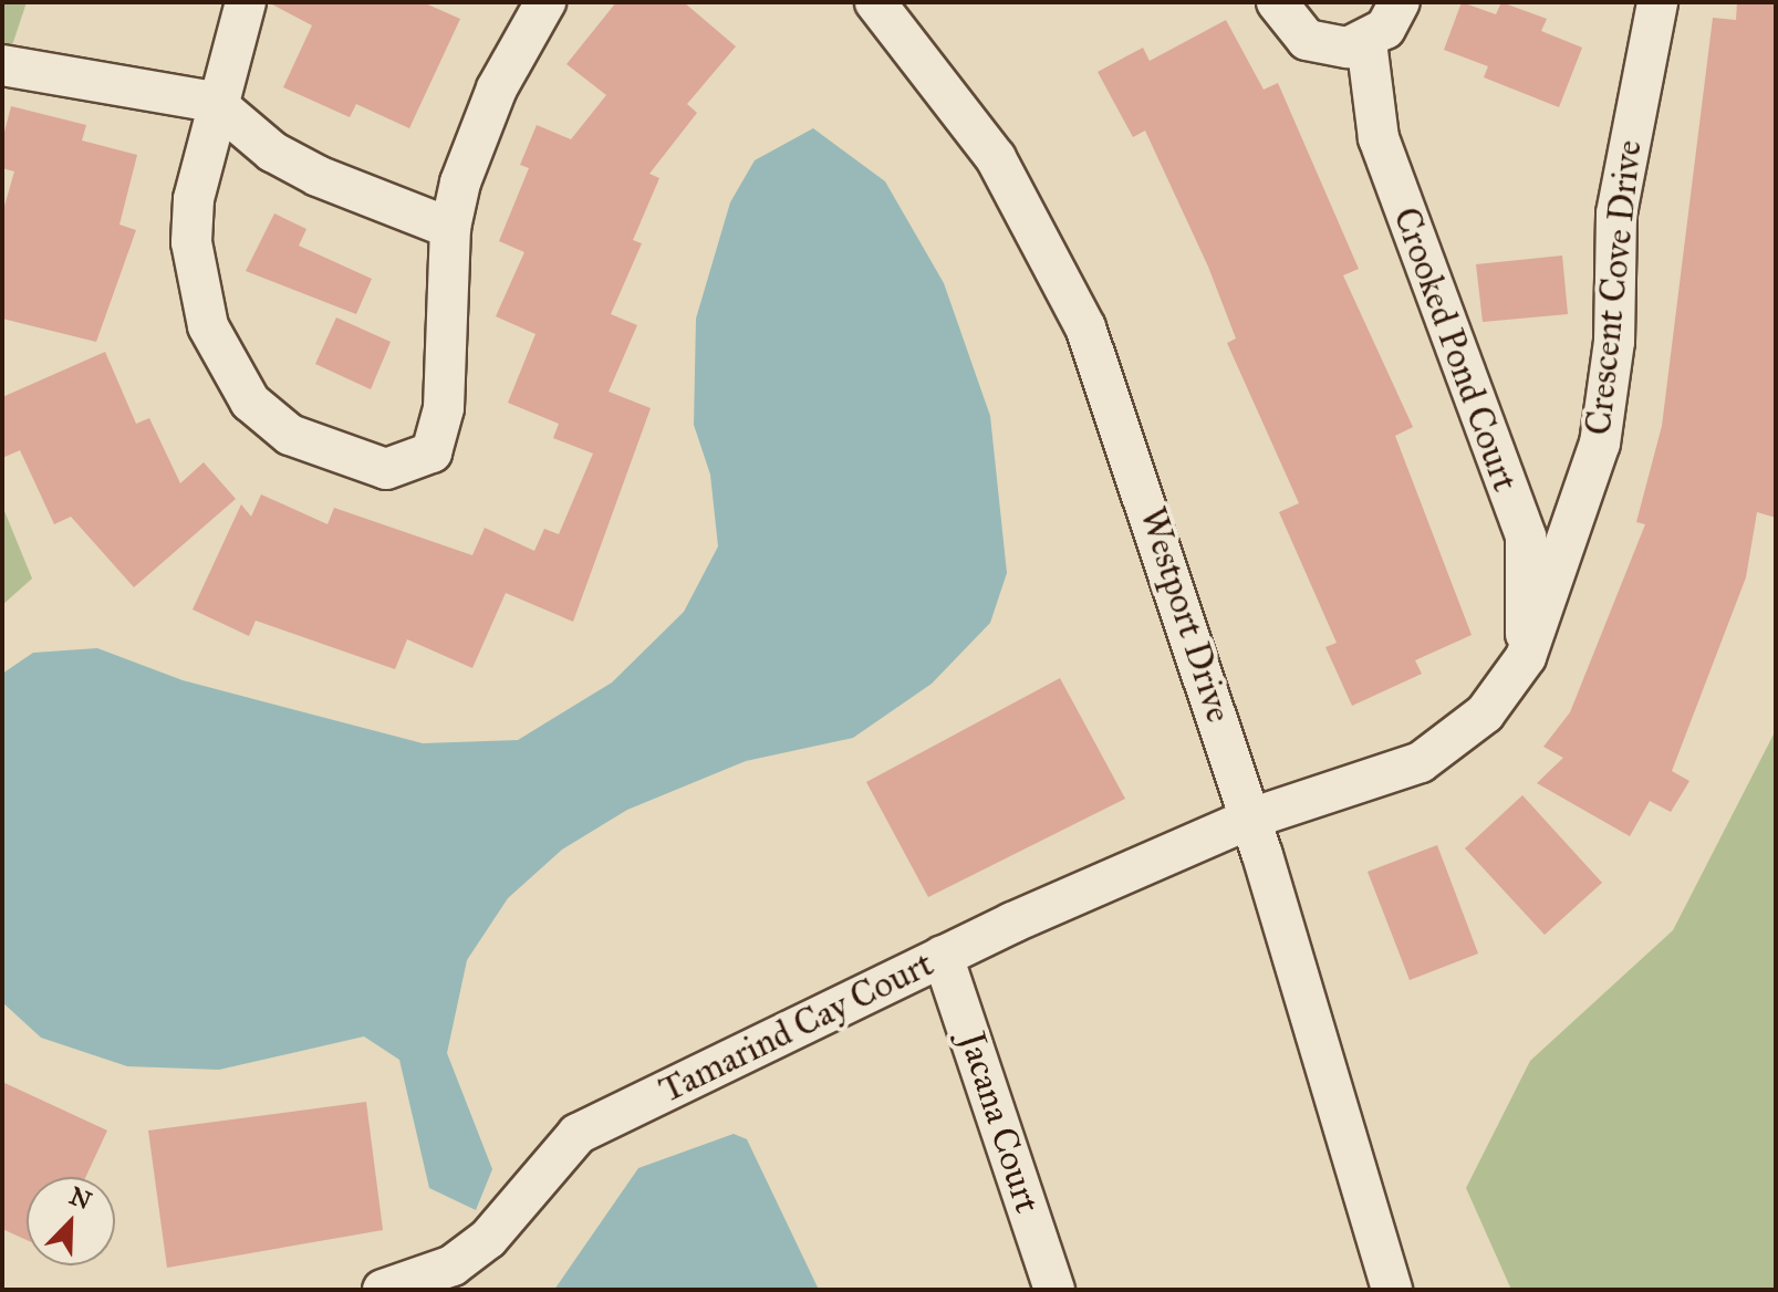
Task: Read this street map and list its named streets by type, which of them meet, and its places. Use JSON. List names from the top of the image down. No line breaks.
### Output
{"streets":{"street":["Crescent Cove Drive","Crooked Pond Court","Westport Drive","Tamarind Cay Court","Jacana Court"]},"crossings":[["Crescent Cove Drive","Crooked Pond Court"],["Crescent Cove Drive","Westport Drive"],["Crescent Cove Drive","Tamarind Cay Court"],["Westport Drive","Tamarind Cay Court"],["Tamarind Cay Court","Jacana Court"]],"north":"top right"}
